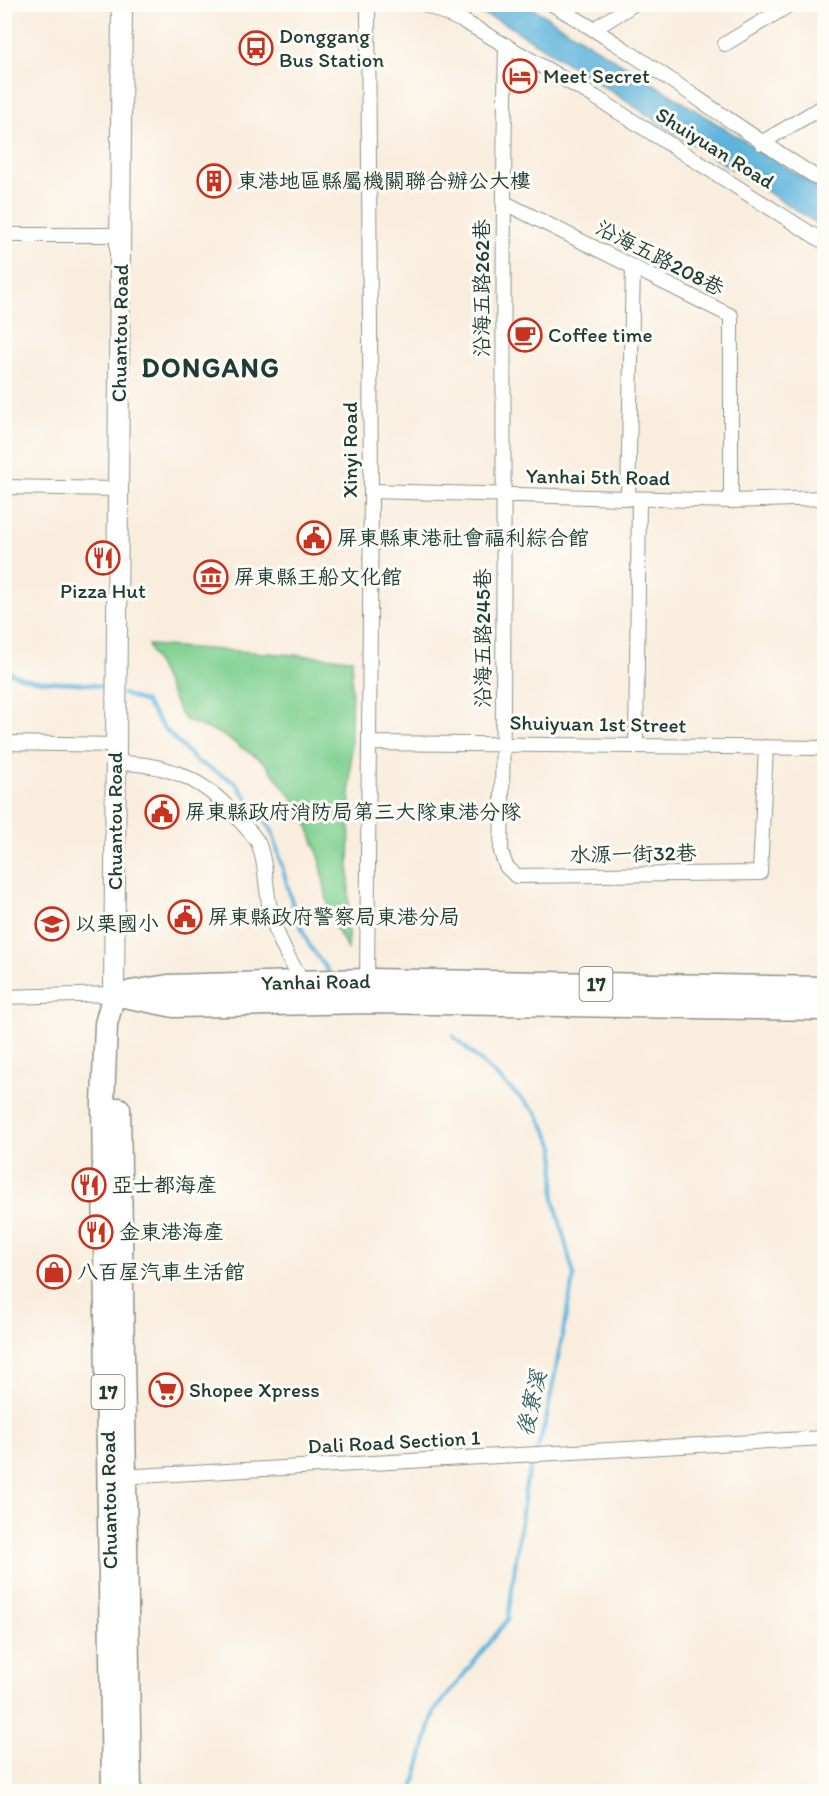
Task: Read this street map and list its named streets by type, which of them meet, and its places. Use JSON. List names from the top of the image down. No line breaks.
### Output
{"streets":{"main road":["Chuantou Road","Yanhai Road","17"],"street":["Shuiyuan Road","沿海五路208巷","沿海五路262巷","Xinyi Road","Yanhai 5th Road","沿海五路245巷","Shuiyuan 1st Street","水源一街32巷","Dali Road Section 1"]},"crossings":[["Shuiyuan Road","沿海五路262巷"],["沿海五路208巷","沿海五路262巷"],["沿海五路208巷","Yanhai 5th Road"],["沿海五路262巷","Yanhai 5th Road"],["沿海五路262巷","沿海五路245巷"],["Chuantou Road","Yanhai Road"],["Chuantou Road","Dali Road Section 1"],["Xinyi Road","Yanhai 5th Road"],["Xinyi Road","Shuiyuan 1st Street"],["Xinyi Road","Yanhai Road"],["Yanhai 5th Road","沿海五路245巷"],["沿海五路245巷","Shuiyuan 1st Street"],["沿海五路245巷","水源一街32巷"],["Shuiyuan 1st Street","水源一街32巷"]],"districts":["DONGANG"],"water":["後寮溪"],"places":{"bus stop":["Donggang Bus Station"],"hotel":["Meet Secret"],"building":["東港地區縣屬機關聯合辦公大樓"],"cafe":["Coffee time"],"public building":["屏東縣東港社會福利綜合館","屏東縣政府消防局第三大隊東港分隊","屏東縣政府警察局東港分局"],"restaurant":["Pizza Hut","亞士都海產","金東港海產"],"museum":["屏東縣王船文化館"],"school or university":["以栗國小"],"shop":["八百屋汽車生活館"],"supermarket":["Shopee Xpress"]}}
